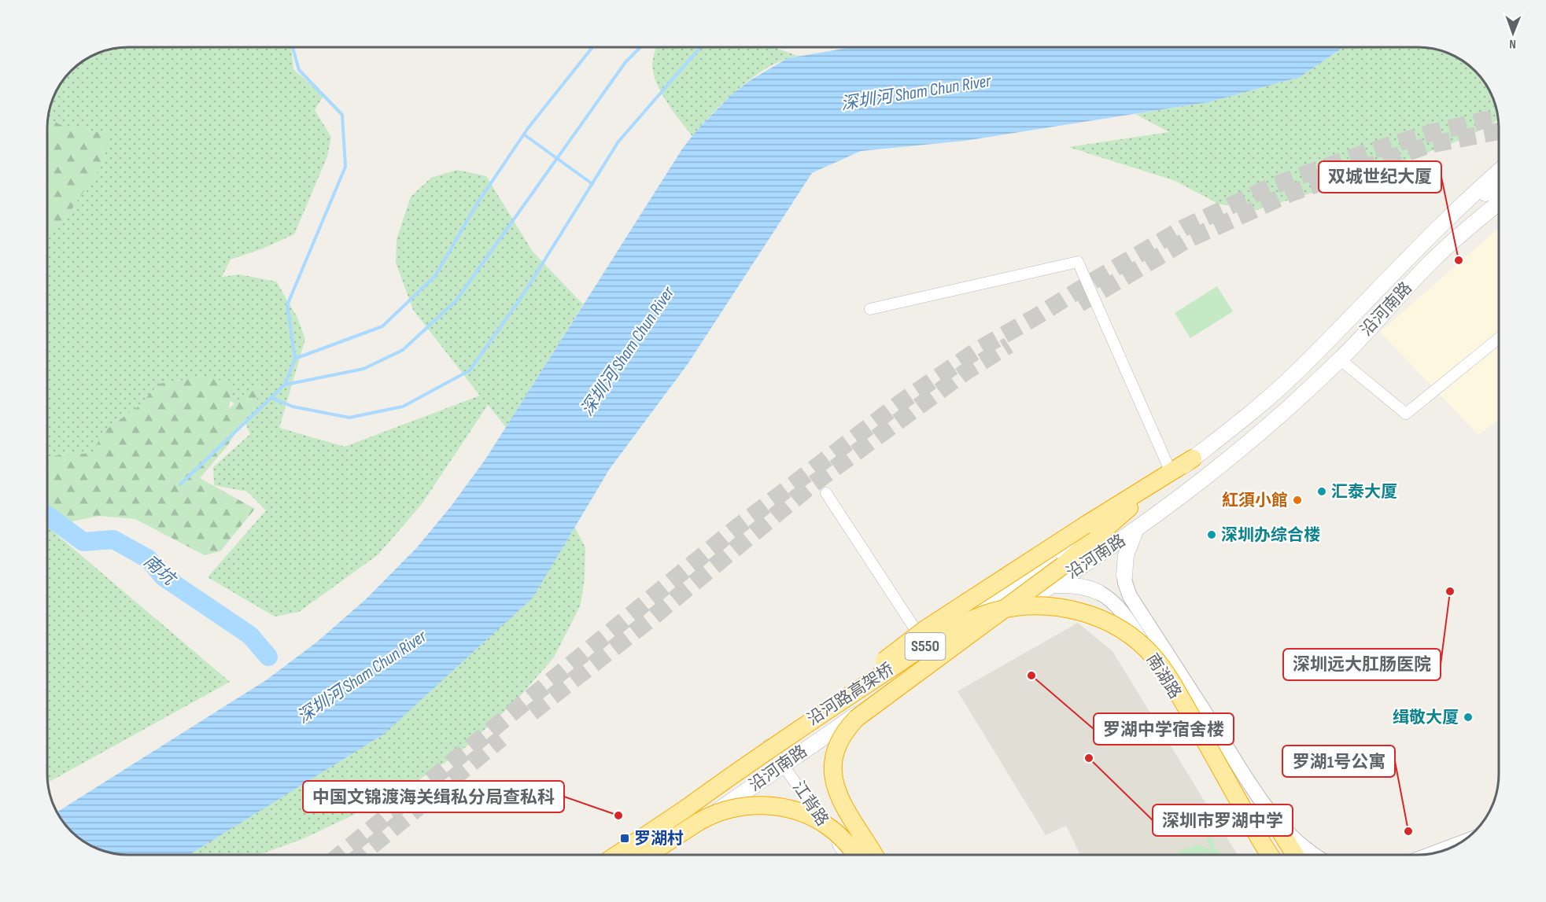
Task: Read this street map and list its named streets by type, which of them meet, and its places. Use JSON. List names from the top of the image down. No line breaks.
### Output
{"streets":{"highway":["S550","沿河路高架桥"],"main road":["沿河南路"],"street":["南湖路","江背路"]},"crossings":[["沿河南路","江背路"]],"water":["深圳河 Sham Chun River","南坑"],"places":{"other":["双城世纪大厦","汇泰大厦","紅須小館","深圳办综合楼","深圳远大肛肠医院","罗湖中学宿舍楼","缉敬大厦","深圳市罗湖中学","中国文锦渡海关缉私分局查私科","罗湖1号公寓"],"transit":["罗湖村"]},"north":"bottom"}
